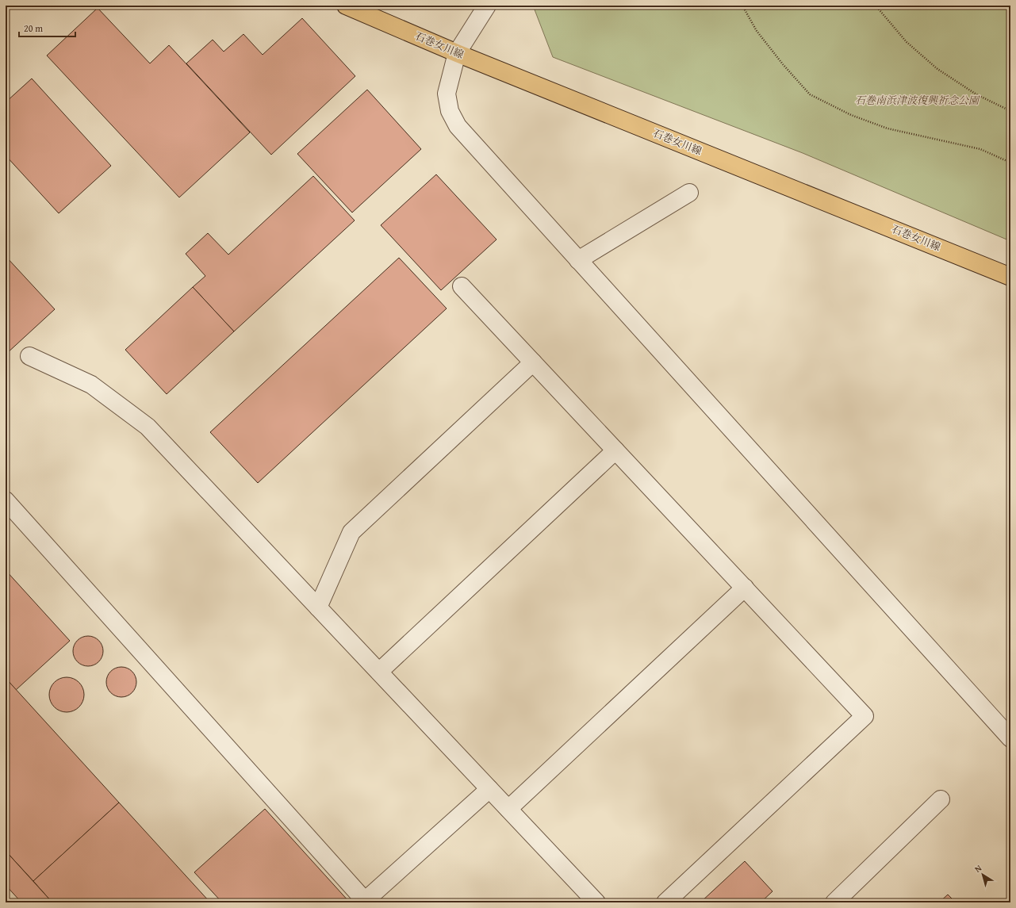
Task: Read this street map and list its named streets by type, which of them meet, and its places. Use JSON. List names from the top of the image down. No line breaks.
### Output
{"streets":{"main road":["石巻女川線"]},"parks":["石巻南浜津波復興祈念公園"],"scale_bar":"20 m","north":"top left"}
